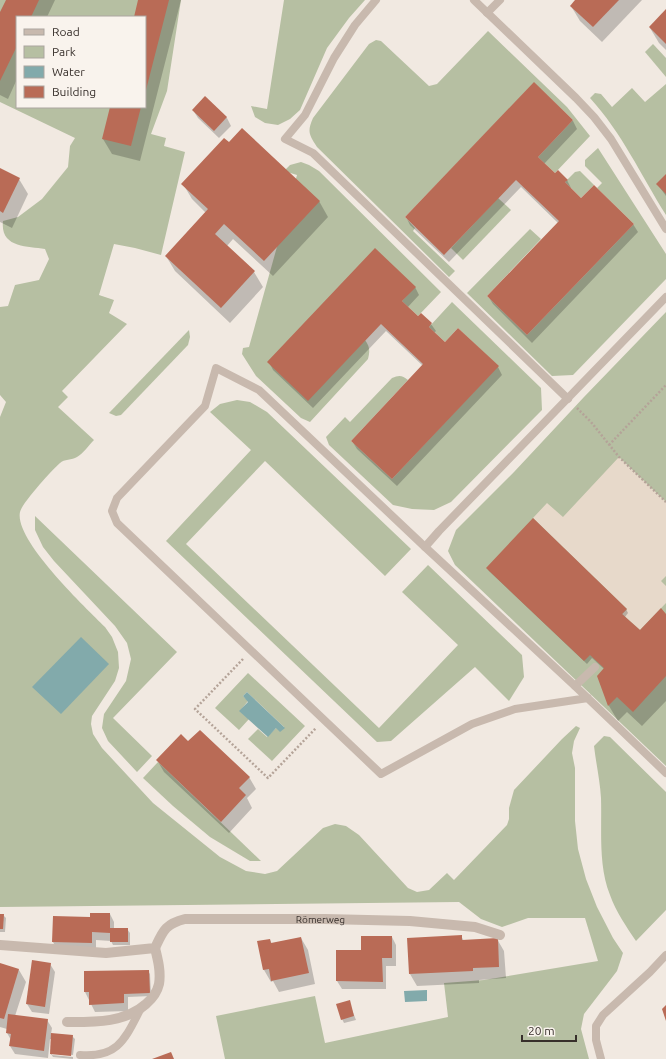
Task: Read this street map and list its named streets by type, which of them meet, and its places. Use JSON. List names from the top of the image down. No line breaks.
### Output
{"streets":{"street":["Römerweg"]},"legend":["Road","Park","Water","Building"],"scale_bar":"20 m"}
